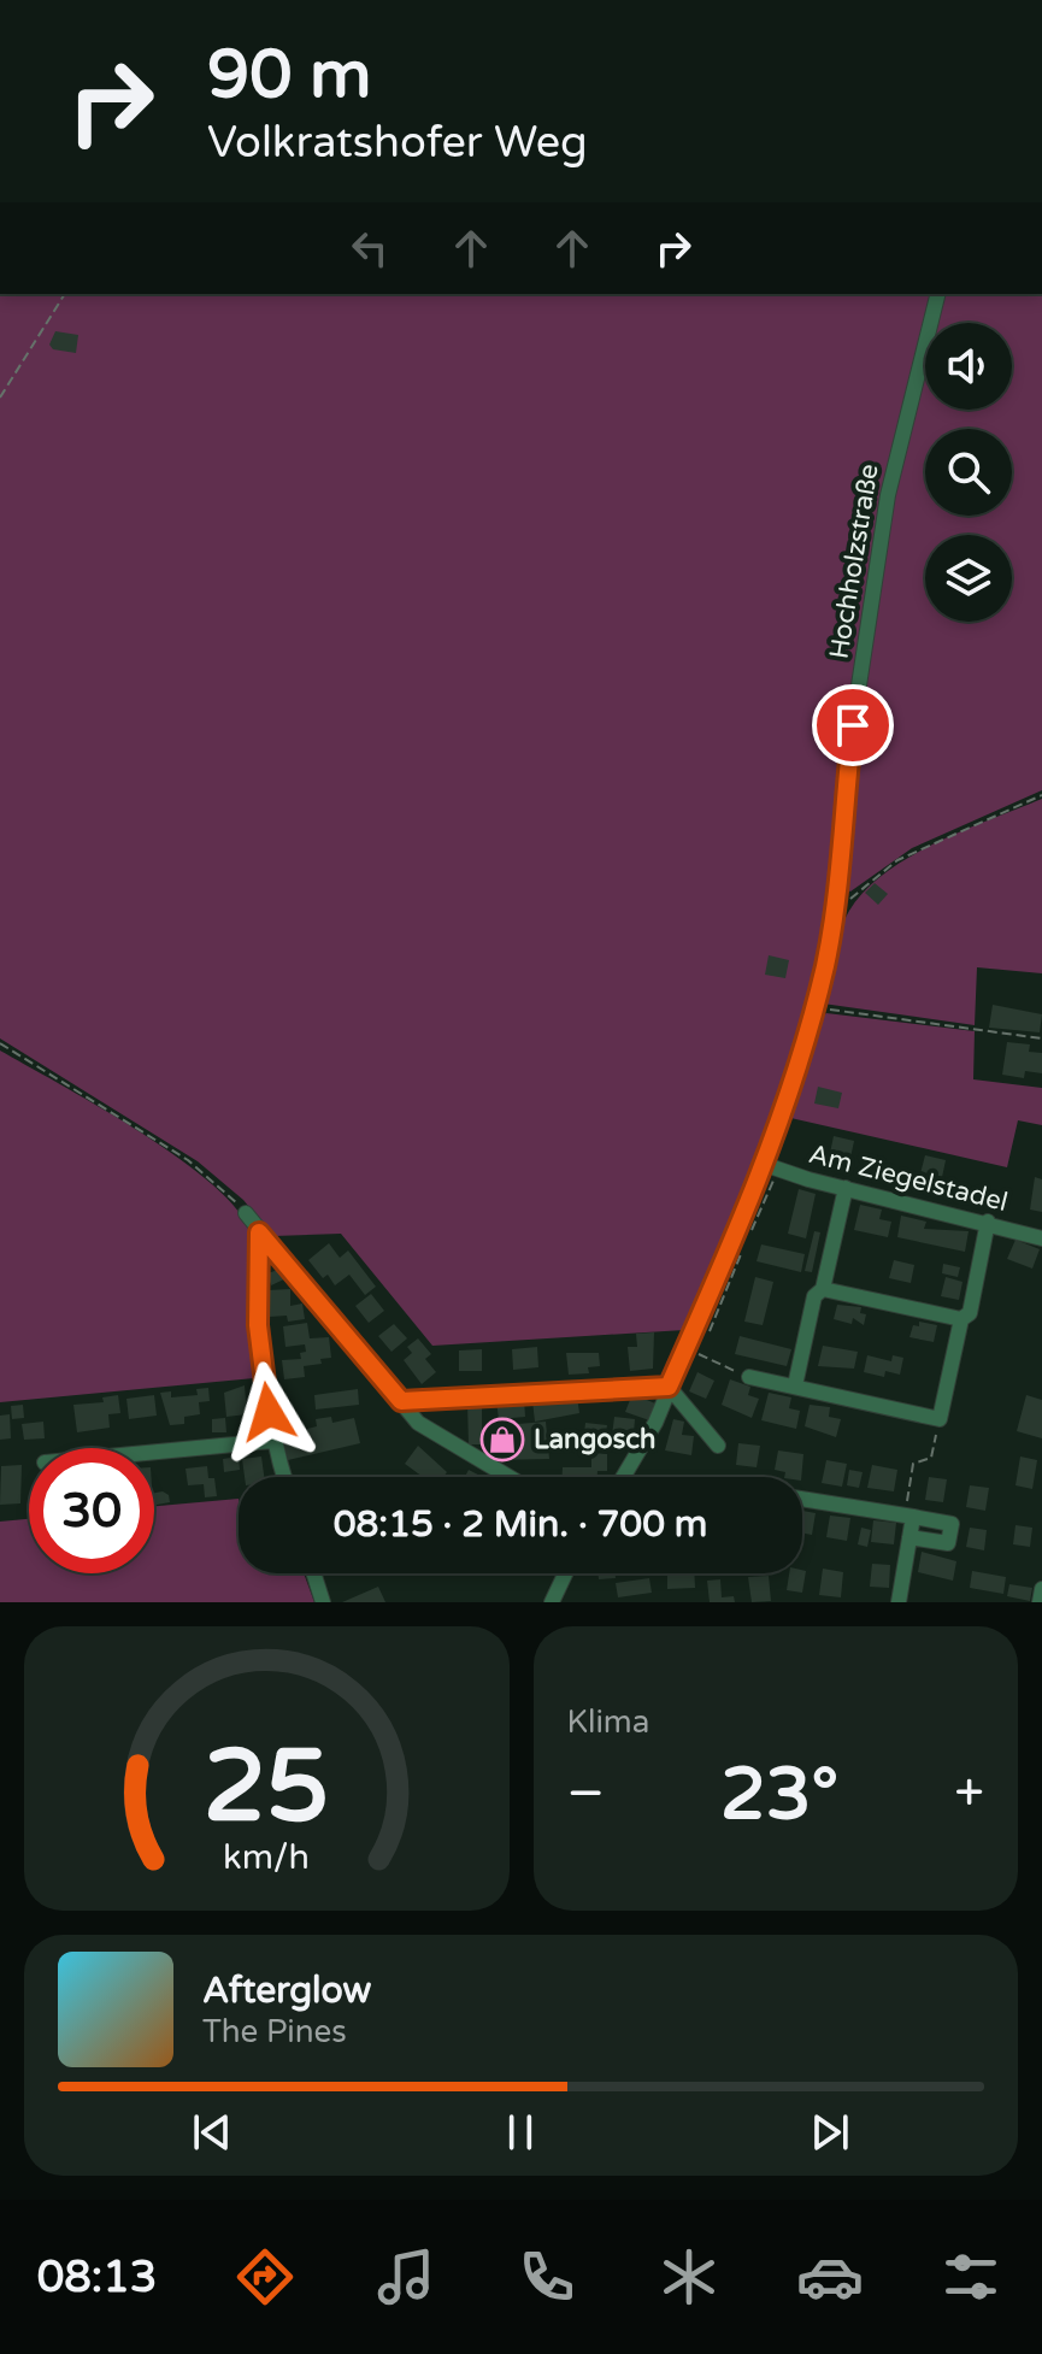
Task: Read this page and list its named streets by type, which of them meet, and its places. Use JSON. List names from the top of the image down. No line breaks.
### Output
{"streets":{"street":["Hochholzstraße","Am Ziegelstadel"]},"crossings":[["Hochholzstraße","Am Ziegelstadel"]],"places":{"shop":["Langosch"]},"page":{"turn":["90 m","Volkratshofer Weg"],"limit":"30","trip":"08:15 · 2 Min. · 700 m","tile":"Klima","heat":["−","23°","+"],"song":["Afterglow","The Pines"],"tabs":"08:13","gauge":["25","km/h"]}}
